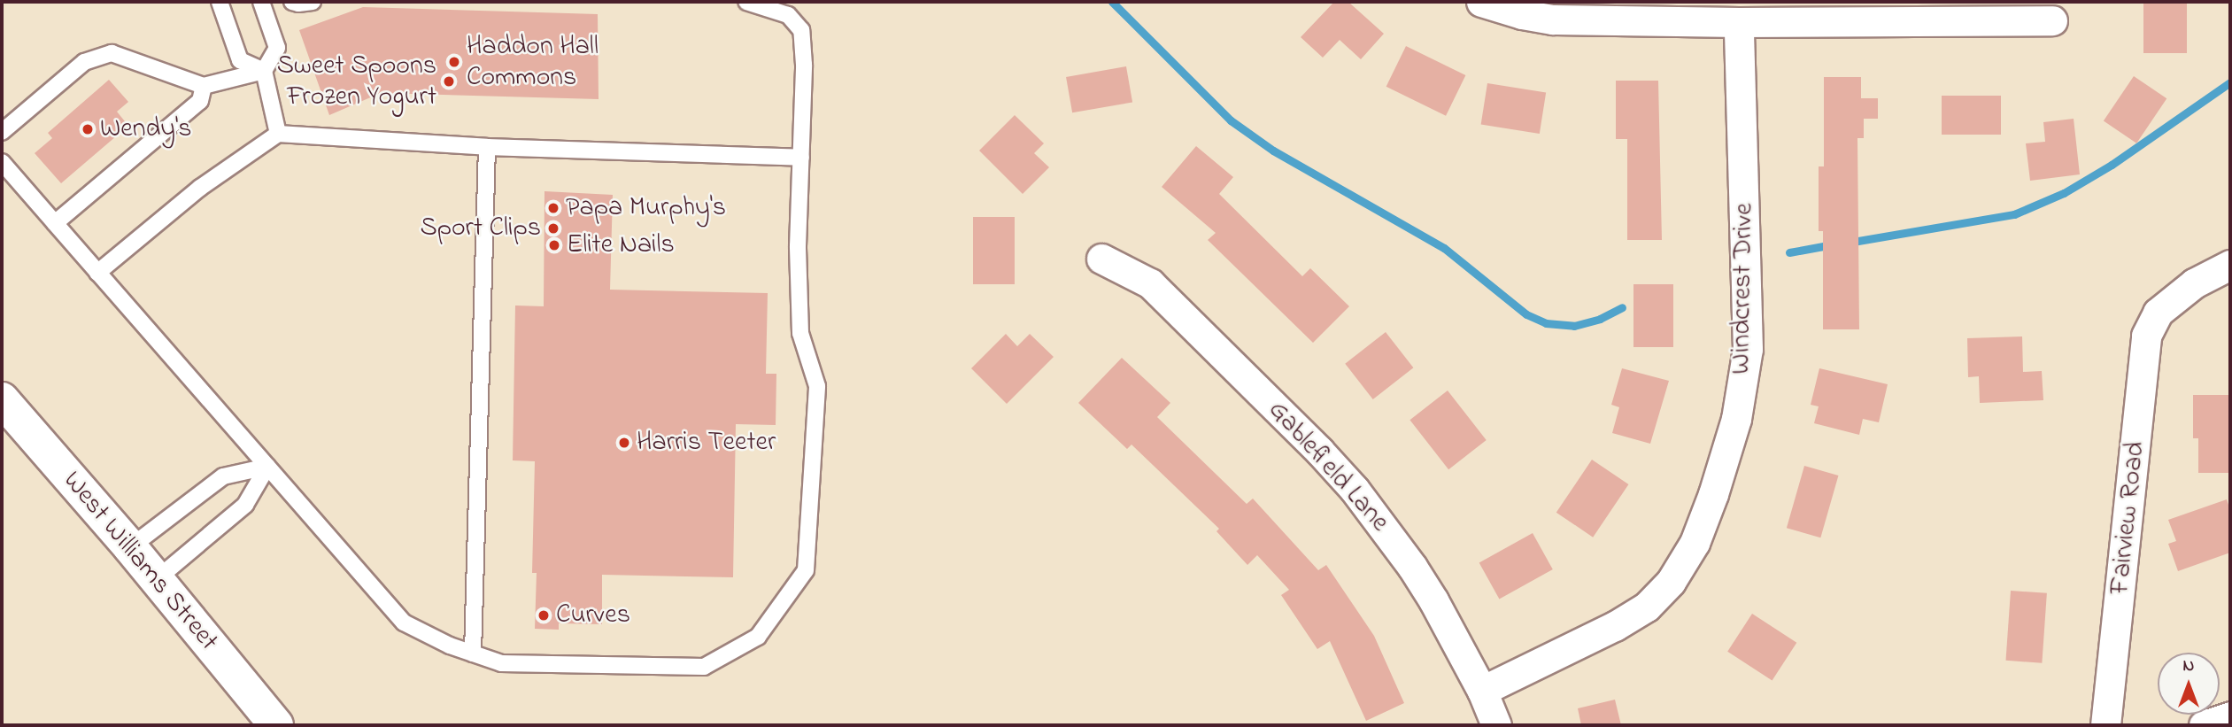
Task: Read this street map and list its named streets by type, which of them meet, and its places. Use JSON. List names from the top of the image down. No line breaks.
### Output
{"streets":{"main road":["West Williams Street"],"street":["Windcrest Drive","Gablefield Lane","Fairview Road"]},"crossings":[["Windcrest Drive","Gablefield Lane"]],"places":["Haddon Hall Commons","Sweet Spoons Frozen Yogurt","Wendy's","Papa Murphy's","Sport Clips","Elite Nails","Harris Teeter","Curves"],"north":"top"}
